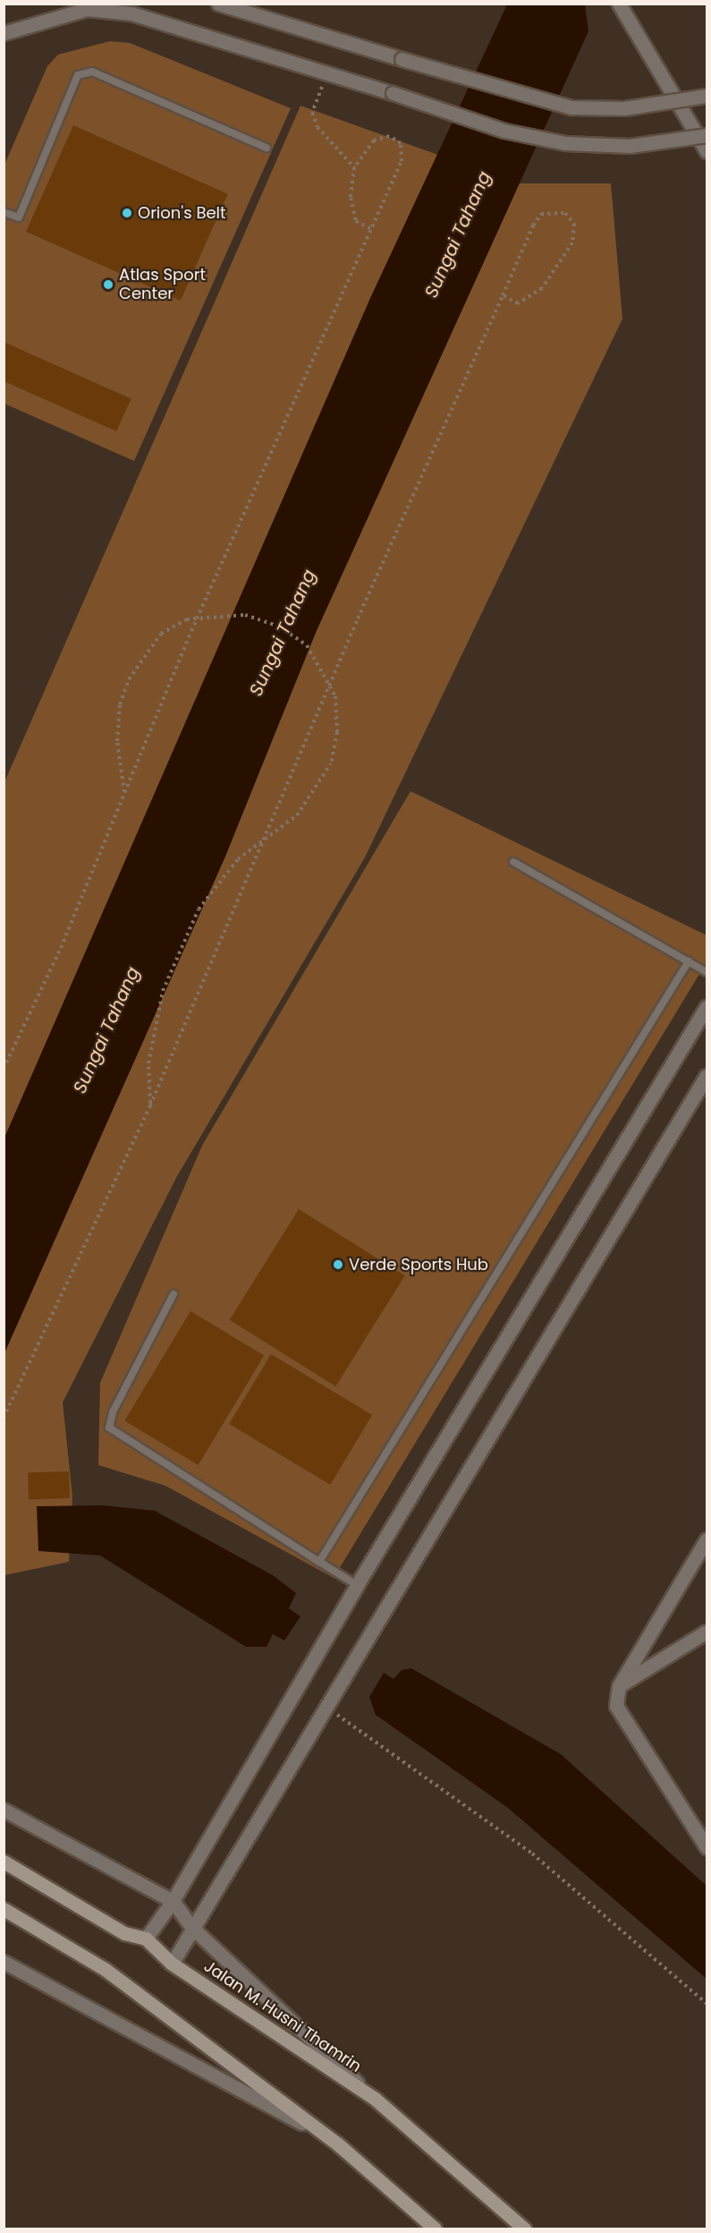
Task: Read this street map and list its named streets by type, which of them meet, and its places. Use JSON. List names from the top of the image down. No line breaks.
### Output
{"streets":{"main road":["Jalan M. Husni Thamrin"]},"water":["Sungai Tahang"],"places":["Orion's Belt","Atlas Sport Center","Verde Sports Hub"]}
